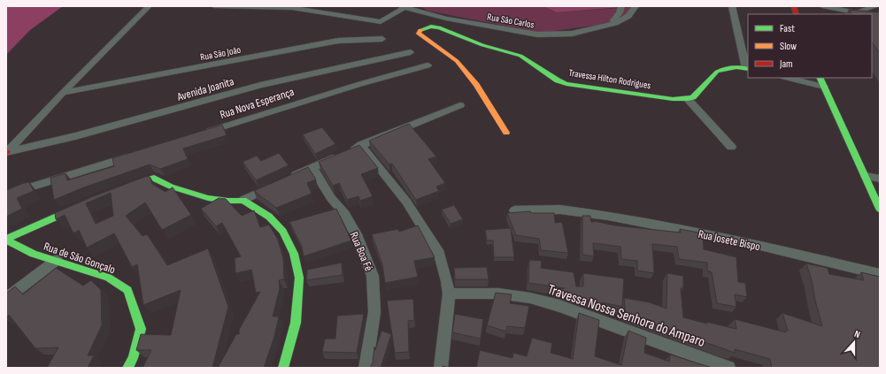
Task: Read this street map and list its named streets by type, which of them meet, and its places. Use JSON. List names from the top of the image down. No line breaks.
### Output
{"streets":{"street":["Rua São Carlos","Rua São João","Travessa Hilton Rodrigues","Avenida Joanita","Rua Nova Esperança","Rua Josete Bispo","Rua Boa Fé","Rua de São Gonçalo","Travessa Nossa Senhora do Amparo"]},"legend":["Fast","Slow","Jam"],"north":"top"}
